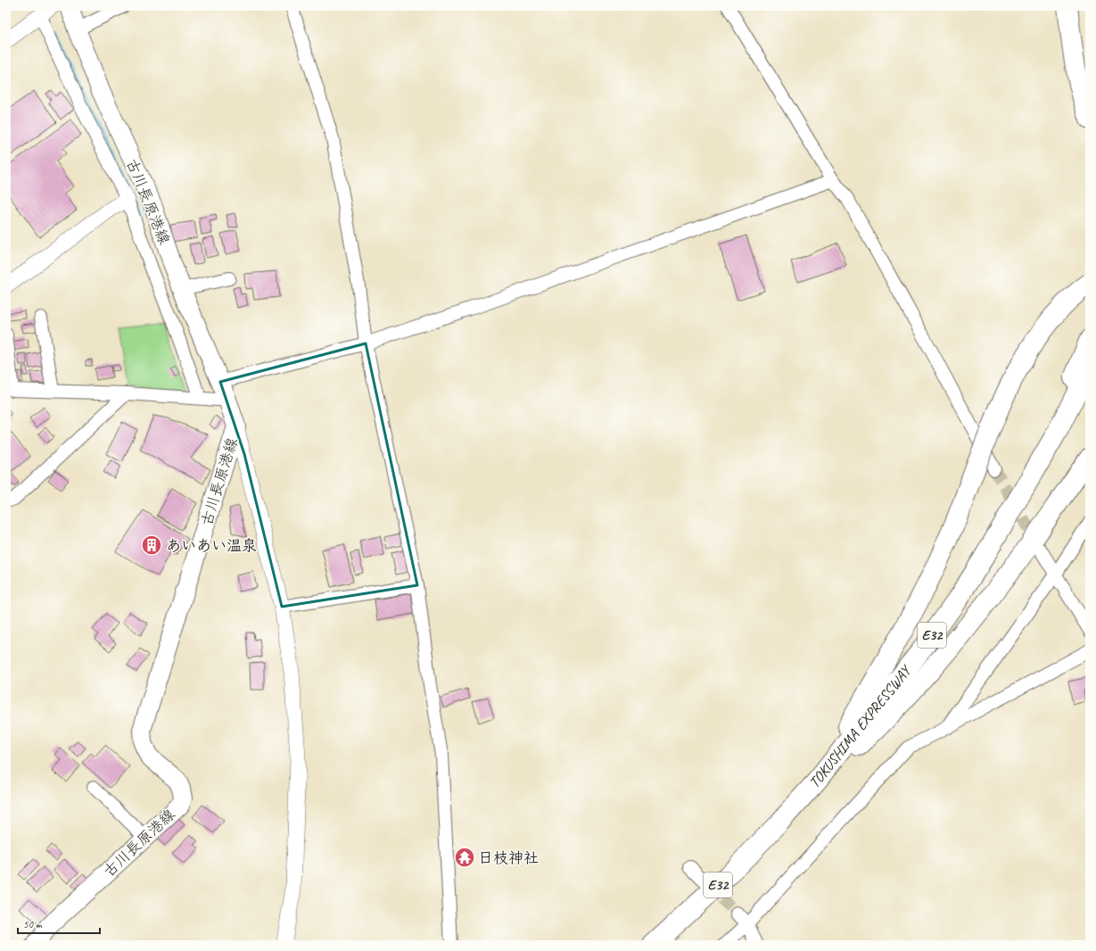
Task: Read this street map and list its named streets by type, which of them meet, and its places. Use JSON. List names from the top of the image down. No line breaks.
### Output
{"streets":{"highway":["E32","TOKUSHIMA EXPRESSWAY"],"main road":["古川長原港線"]},"places":{"building":["あいあい温泉"],"temple":["日枝神社"]},"scale_bar":"50 m"}
